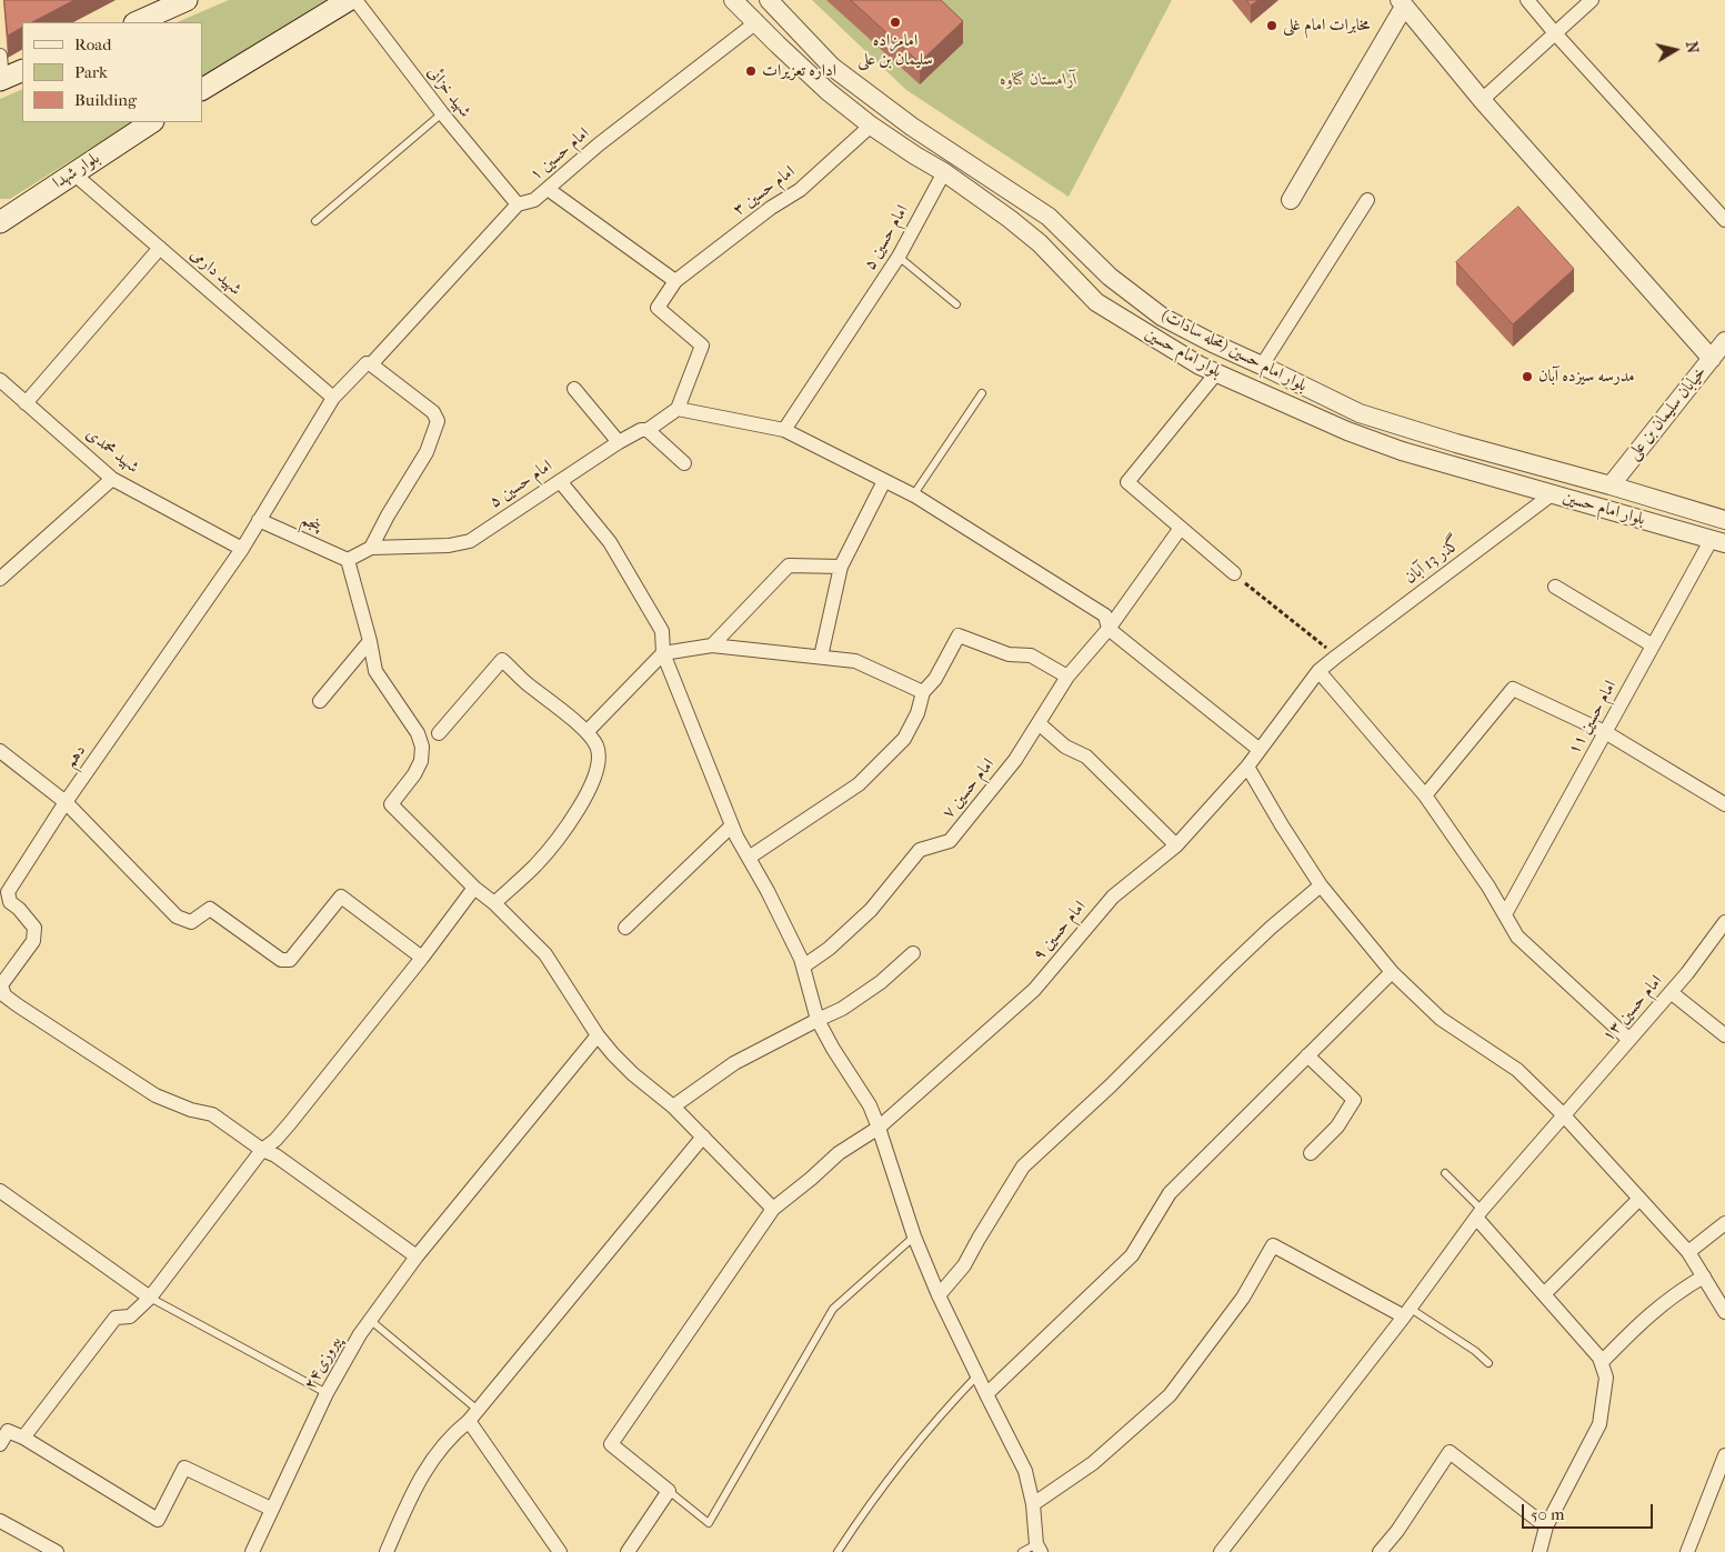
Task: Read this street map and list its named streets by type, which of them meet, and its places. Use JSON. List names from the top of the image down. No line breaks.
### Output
{"streets":{"main road":["بلوار شهدا"],"street":["شهید خزائی","امام حسین ۱","امام حسین ۳","امام حسین ۵","شهید دارمی","بلوار امام حسین (محله سادات)","بلوار امام حسین","خیابان سلیمان بن علی","شهید محمدی","پنجم","گذر 13 آبان","امام حسین ۱۱","دهم","امام حسین ۷","امام حسین ۹","امام حسین ۱۳","پیروزی۲۴"]},"crossings":[["شهید خزائی","امام حسین ۱"],["امام حسین ۱","شهید دارمی"],["امام حسین ۱","بلوار امام حسین"],["امام حسین ۱","پنجم"],["امام حسین ۱","دهم"],["بلوار شهدا","شهید دارمی"],["امام حسین ۳","امام حسین ۵"],["امام حسین ۳","بلوار امام حسین"],["امام حسین ۵","بلوار امام حسین"],["بلوار امام حسین (محله سادات)","خیابان سلیمان بن علی"],["بلوار امام حسین","گذر 13 آبان"],["بلوار امام حسین","امام حسین ۱۱"],["شهید محمدی","دهم"],["پنجم","دهم"],["گذر 13 آبان","امام حسین ۹"]],"parks":["آرامستان گناوه"],"places":["امامزاده سلیمان بن علی","مخابرات امام غلی","اداره تعزیرات","مدرسه سیزده آبان"],"legend":["Road","Park","Building"],"scale_bar":"50 m","north":"right"}
